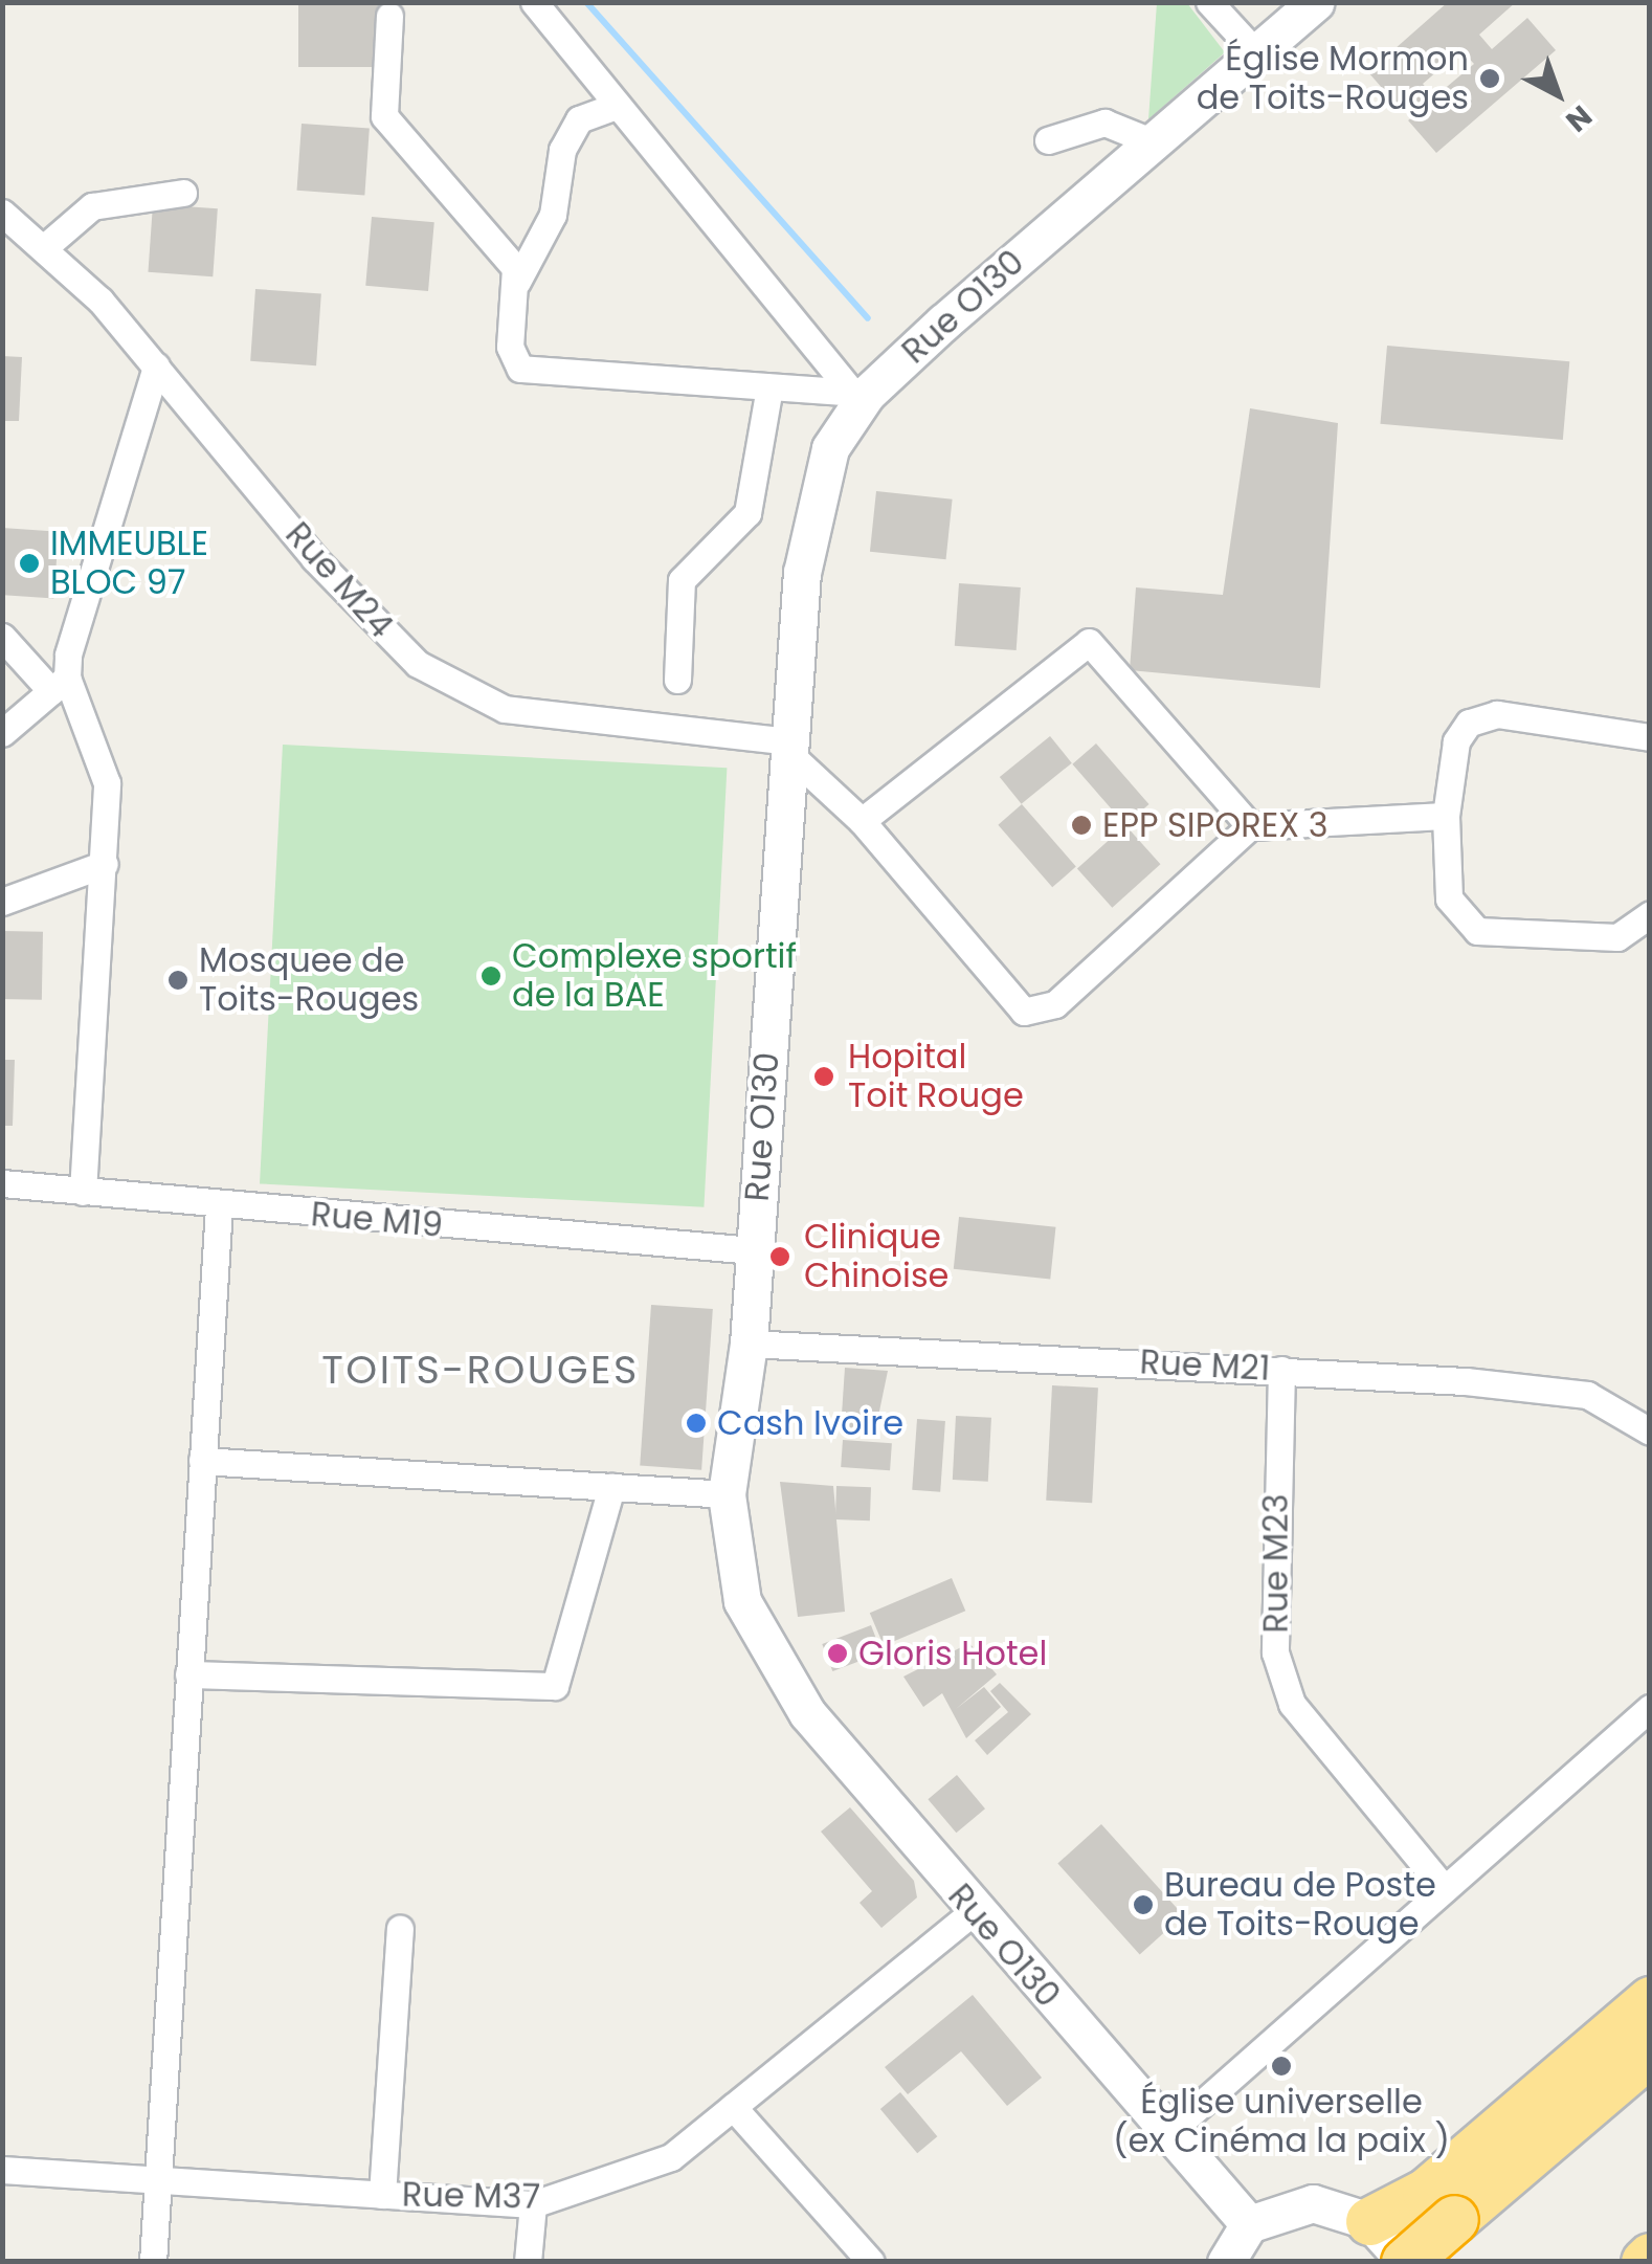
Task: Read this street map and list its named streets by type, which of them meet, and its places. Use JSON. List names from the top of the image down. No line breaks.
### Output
{"streets":{"street":["Rue O130","Rue M24","Rue M19","Rue M21","Rue M23","Rue M37"]},"crossings":[["Rue O130","Rue M24"],["Rue O130","Rue M19"],["Rue O130","Rue M21"],["Rue O130","Rue M37"],["Rue M21","Rue M23"]],"districts":["TOITS-ROUGES"],"places":["Église Mormon de Toits-Rouges","IMMEUBLE BLOC 97","EPP SIPOREX 3","Complexe sportif de la BAE","Mosquee de Toits-Rouges","Hopital Toit Rouge","Clinique Chinoise","Cash Ivoire","Gloris Hotel","Bureau de Poste de Toits-Rouge","Église universelle (ex Cinéma la paix )"],"north":"bottom right"}
